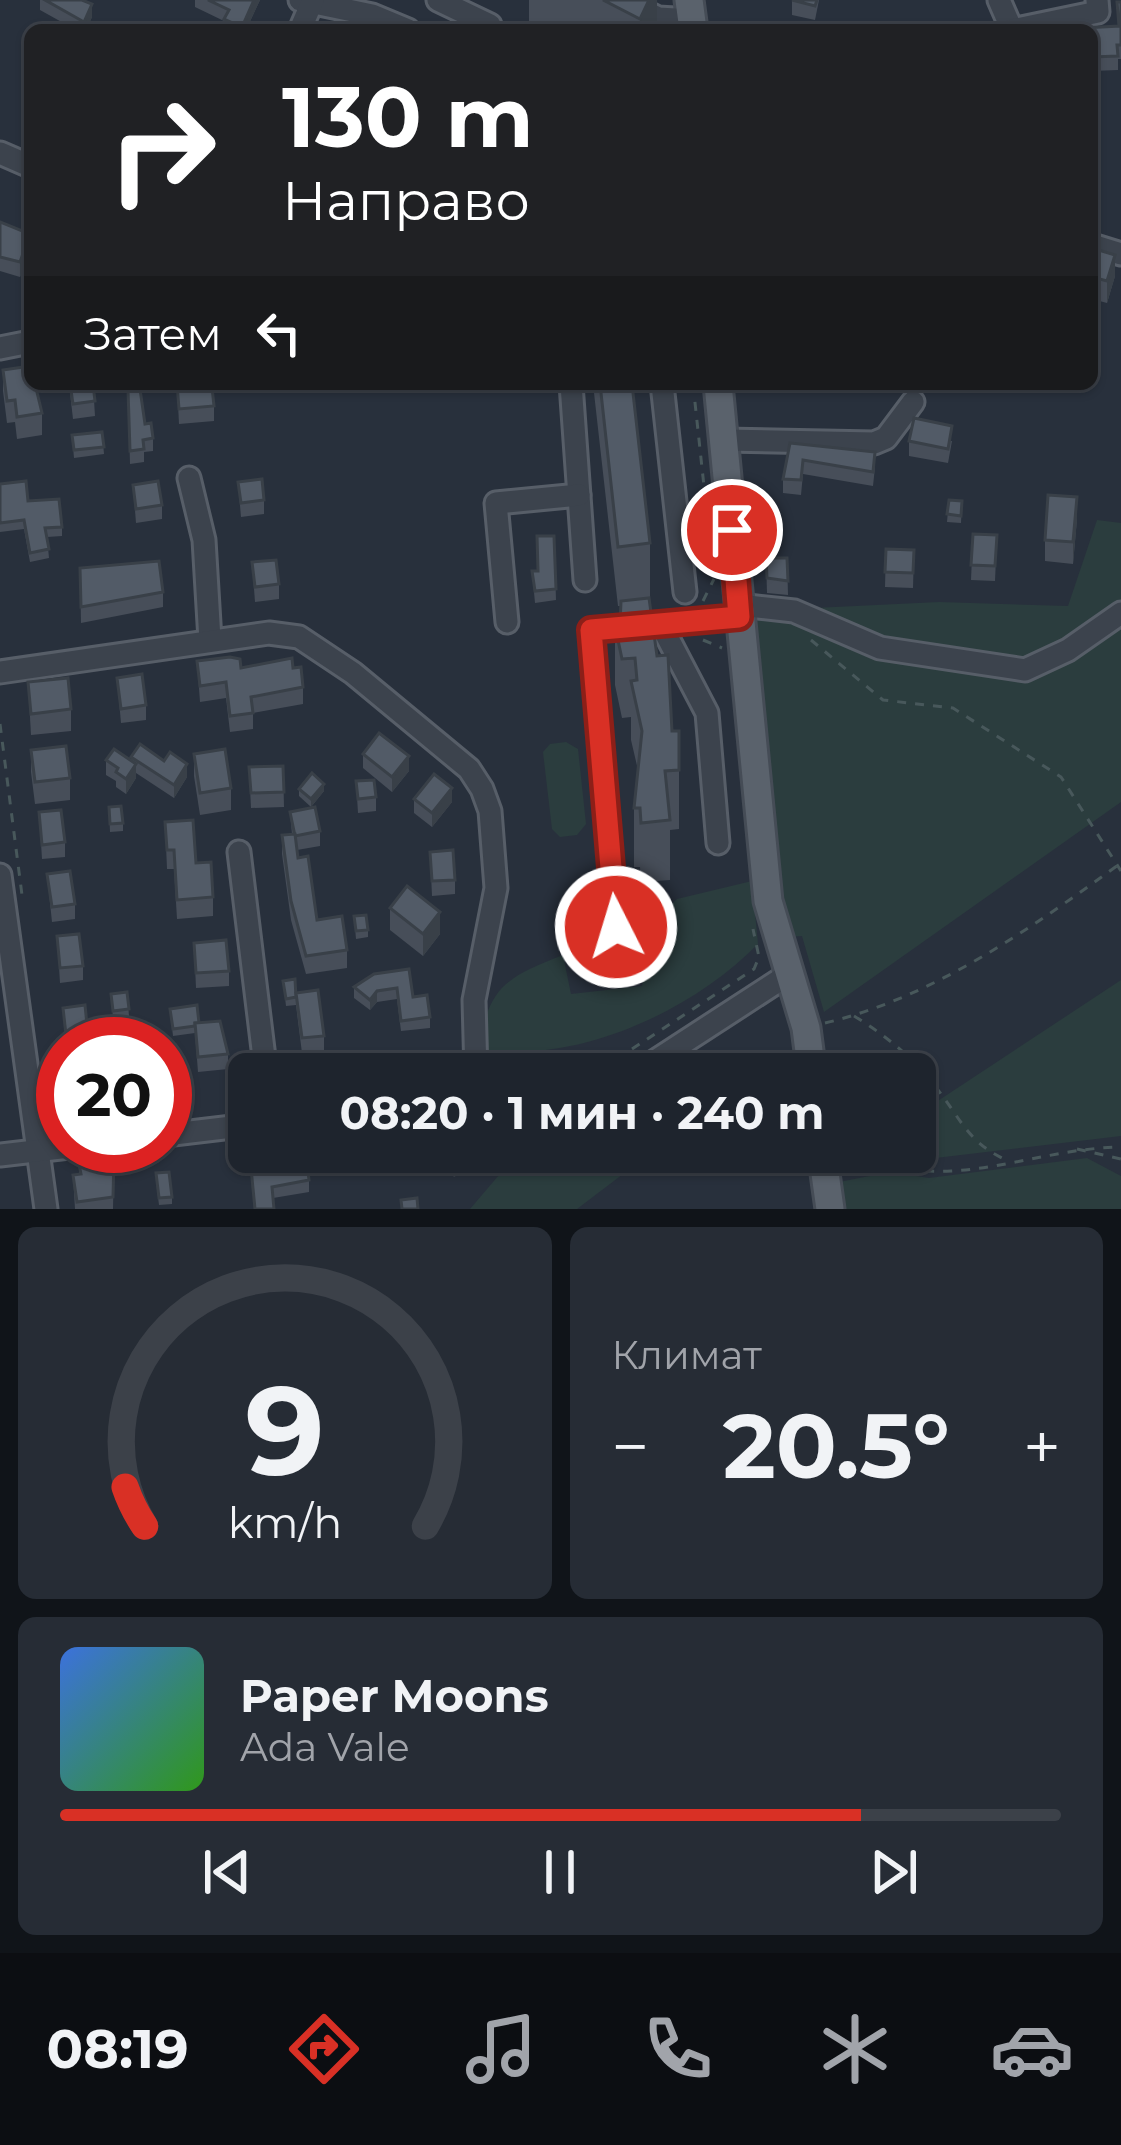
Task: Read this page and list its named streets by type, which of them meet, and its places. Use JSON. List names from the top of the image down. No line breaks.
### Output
{"page":{"turn":["130 m","Направо"],"then":"Затем","limit":"20","trip":"08:20 · 1 мин · 240 m","tile":"Климат","heat":["−","20.5°","+"],"song":["Paper Moons","Ada Vale"],"tabs":"08:19","gauge":["9","km/h"]}}
